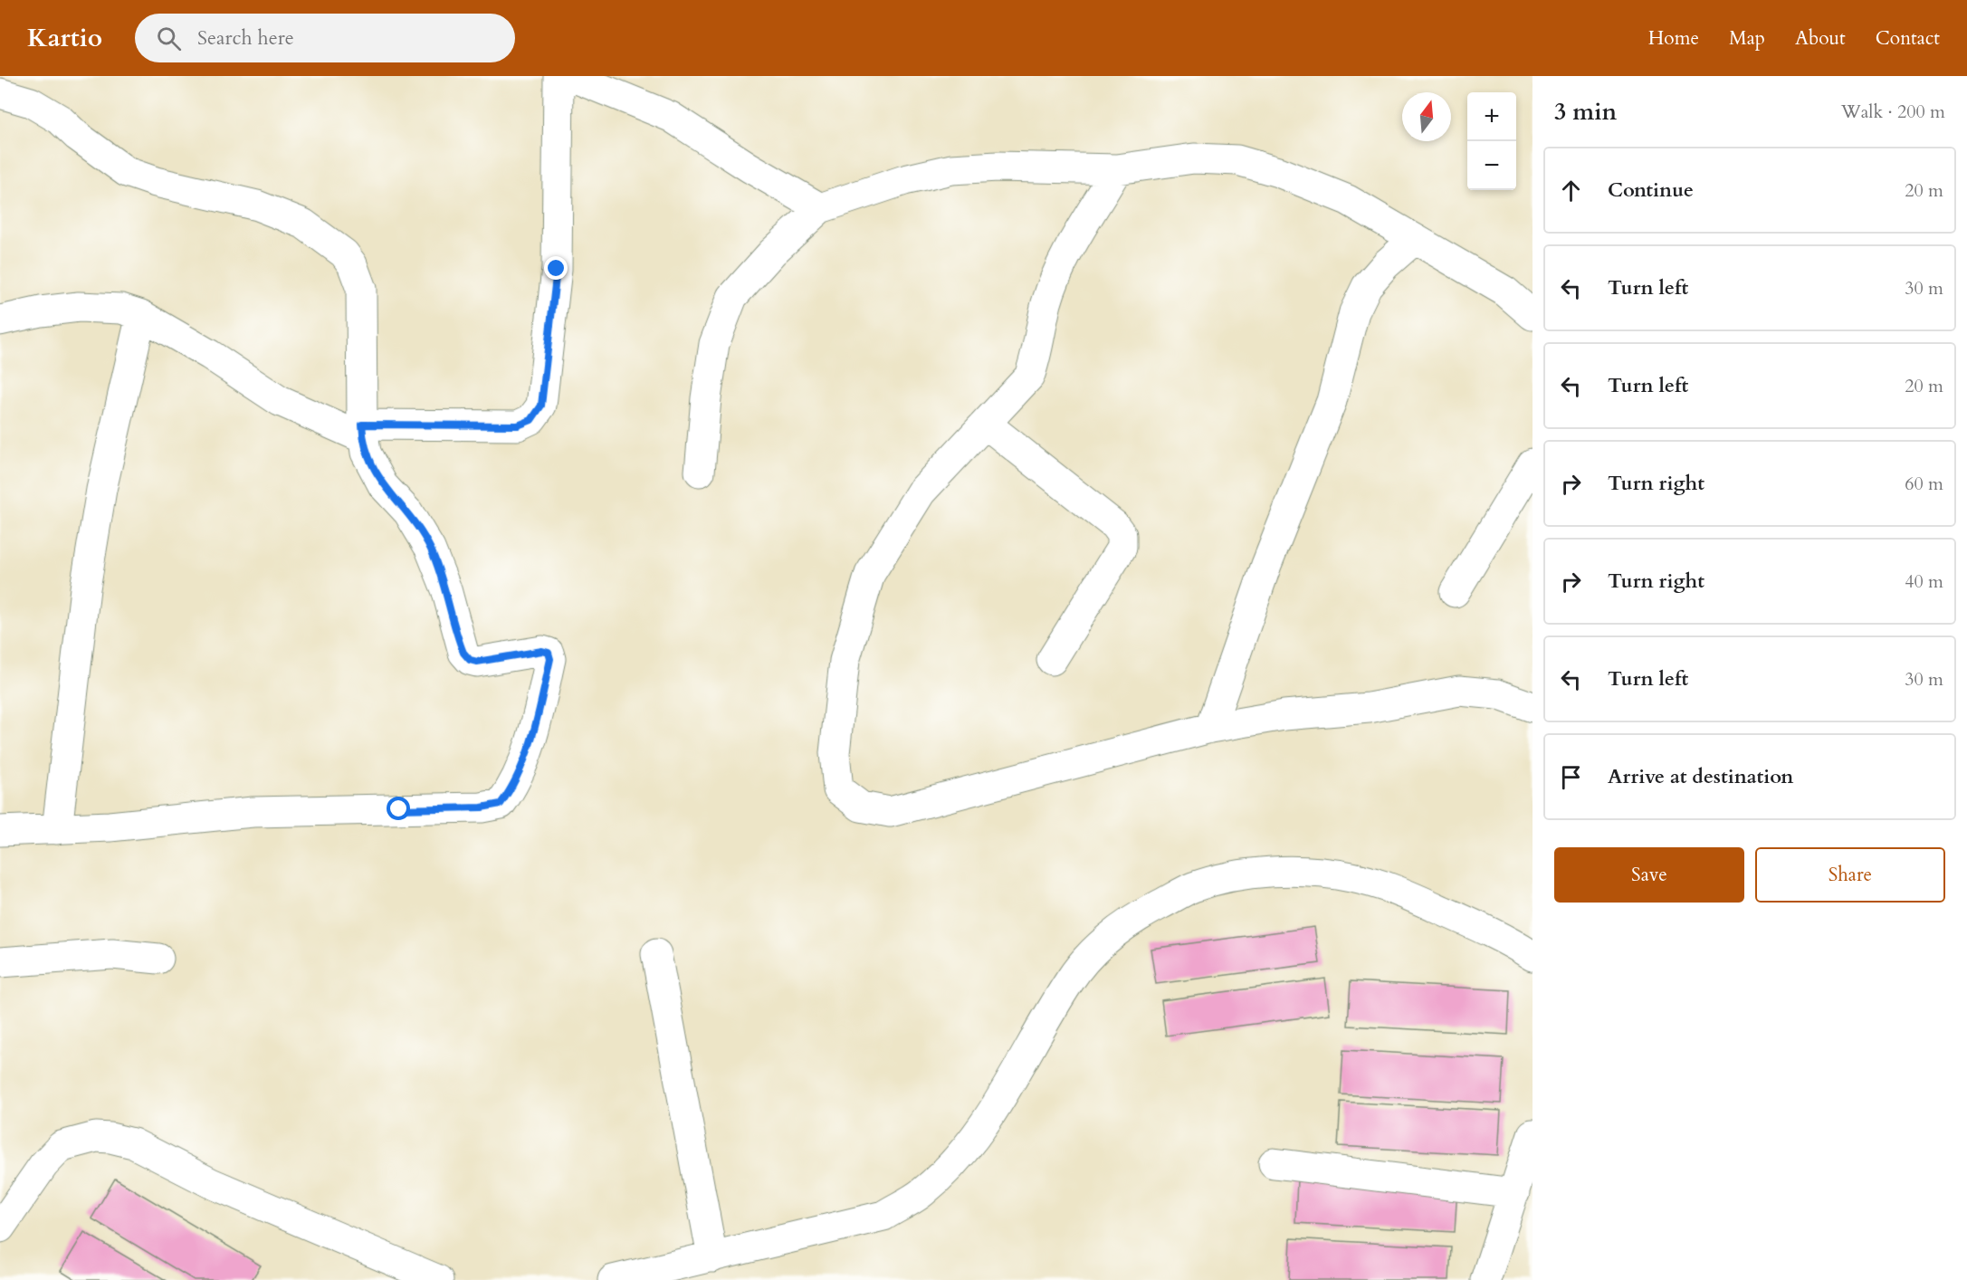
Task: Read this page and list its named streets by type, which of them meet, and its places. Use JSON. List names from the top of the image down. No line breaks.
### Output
{"north":"top","page":{"header":"Kartio","search":"Search here","nav":["Home","Map","About","Contact"],"heading":["3 min","Walk · 200 m"],"map_buttons":["+","−"],"list":[["Continue","20 m"],["Turn left","30 m"],["Turn left","20 m"],["Turn right","60 m"],["Turn right","40 m"],["Turn left","30 m"],"Arrive at destination"],"buttons":["Save","Share"]}}
